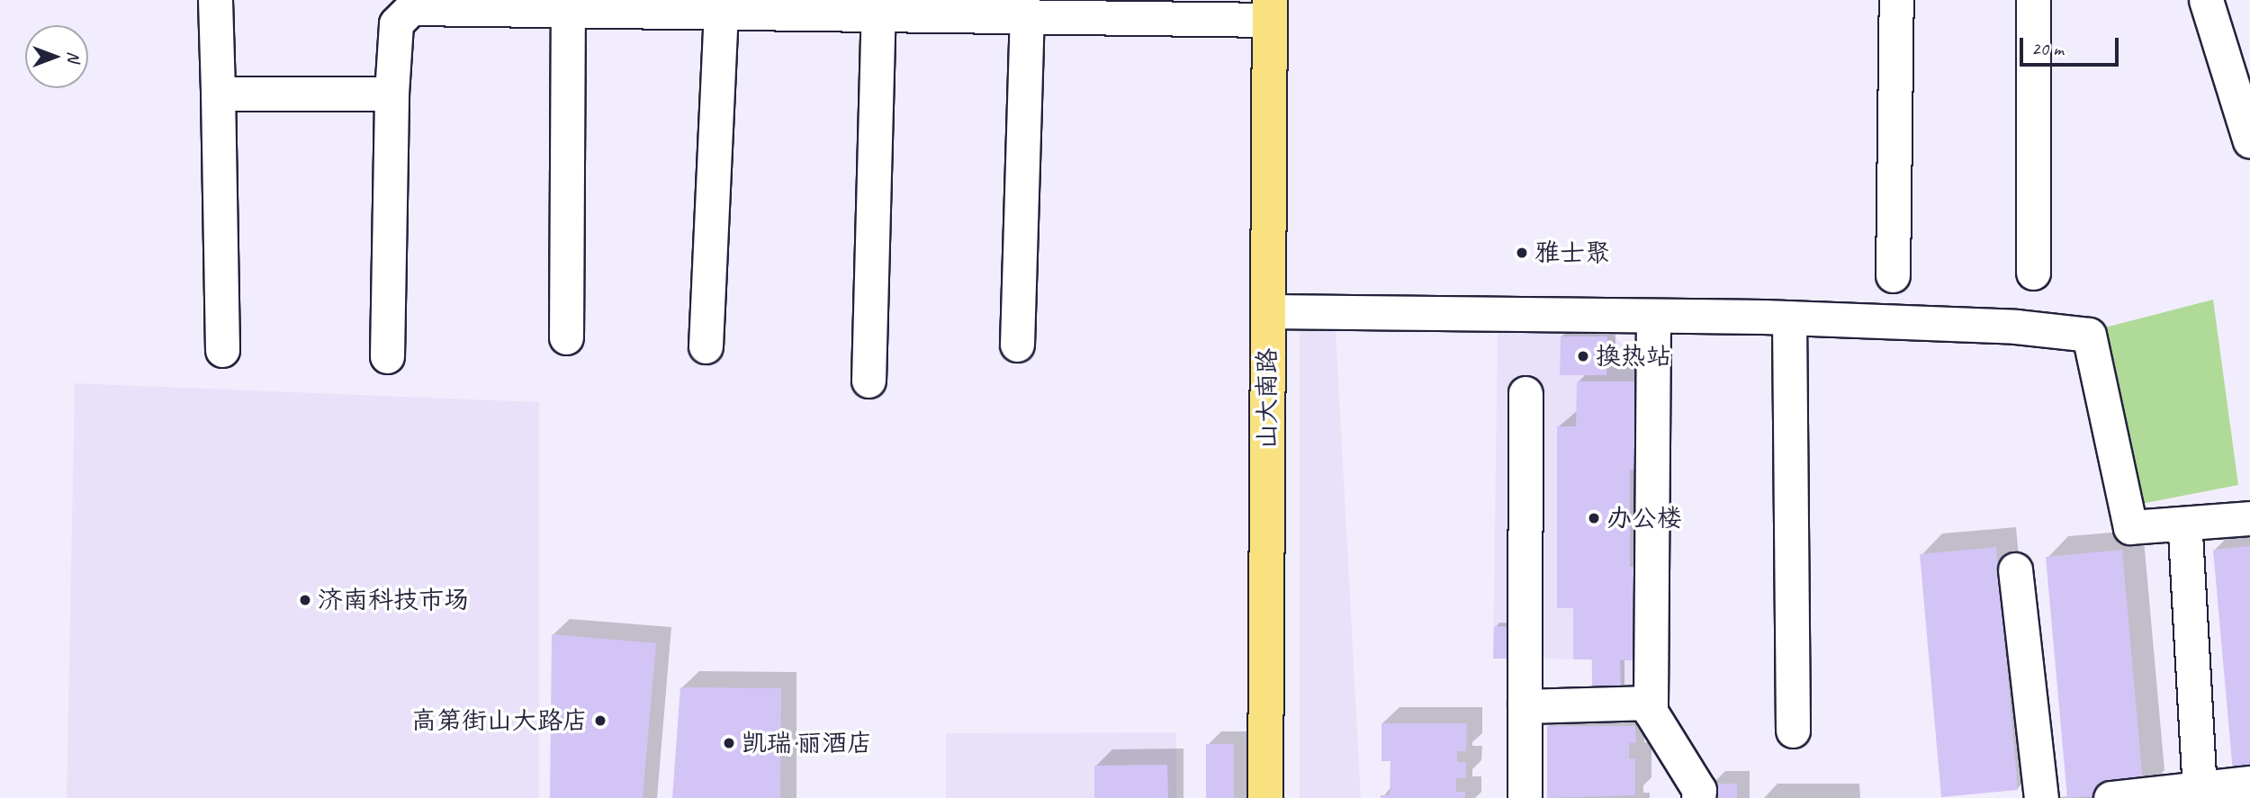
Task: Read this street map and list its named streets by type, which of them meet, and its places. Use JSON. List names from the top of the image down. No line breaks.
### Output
{"streets":{"main road":["山大南路"]},"places":["雅士聚","换热站","办公楼","济南科技市场","高第街山大路店","凯瑞·丽酒店"],"scale_bar":"20 m","north":"right"}
